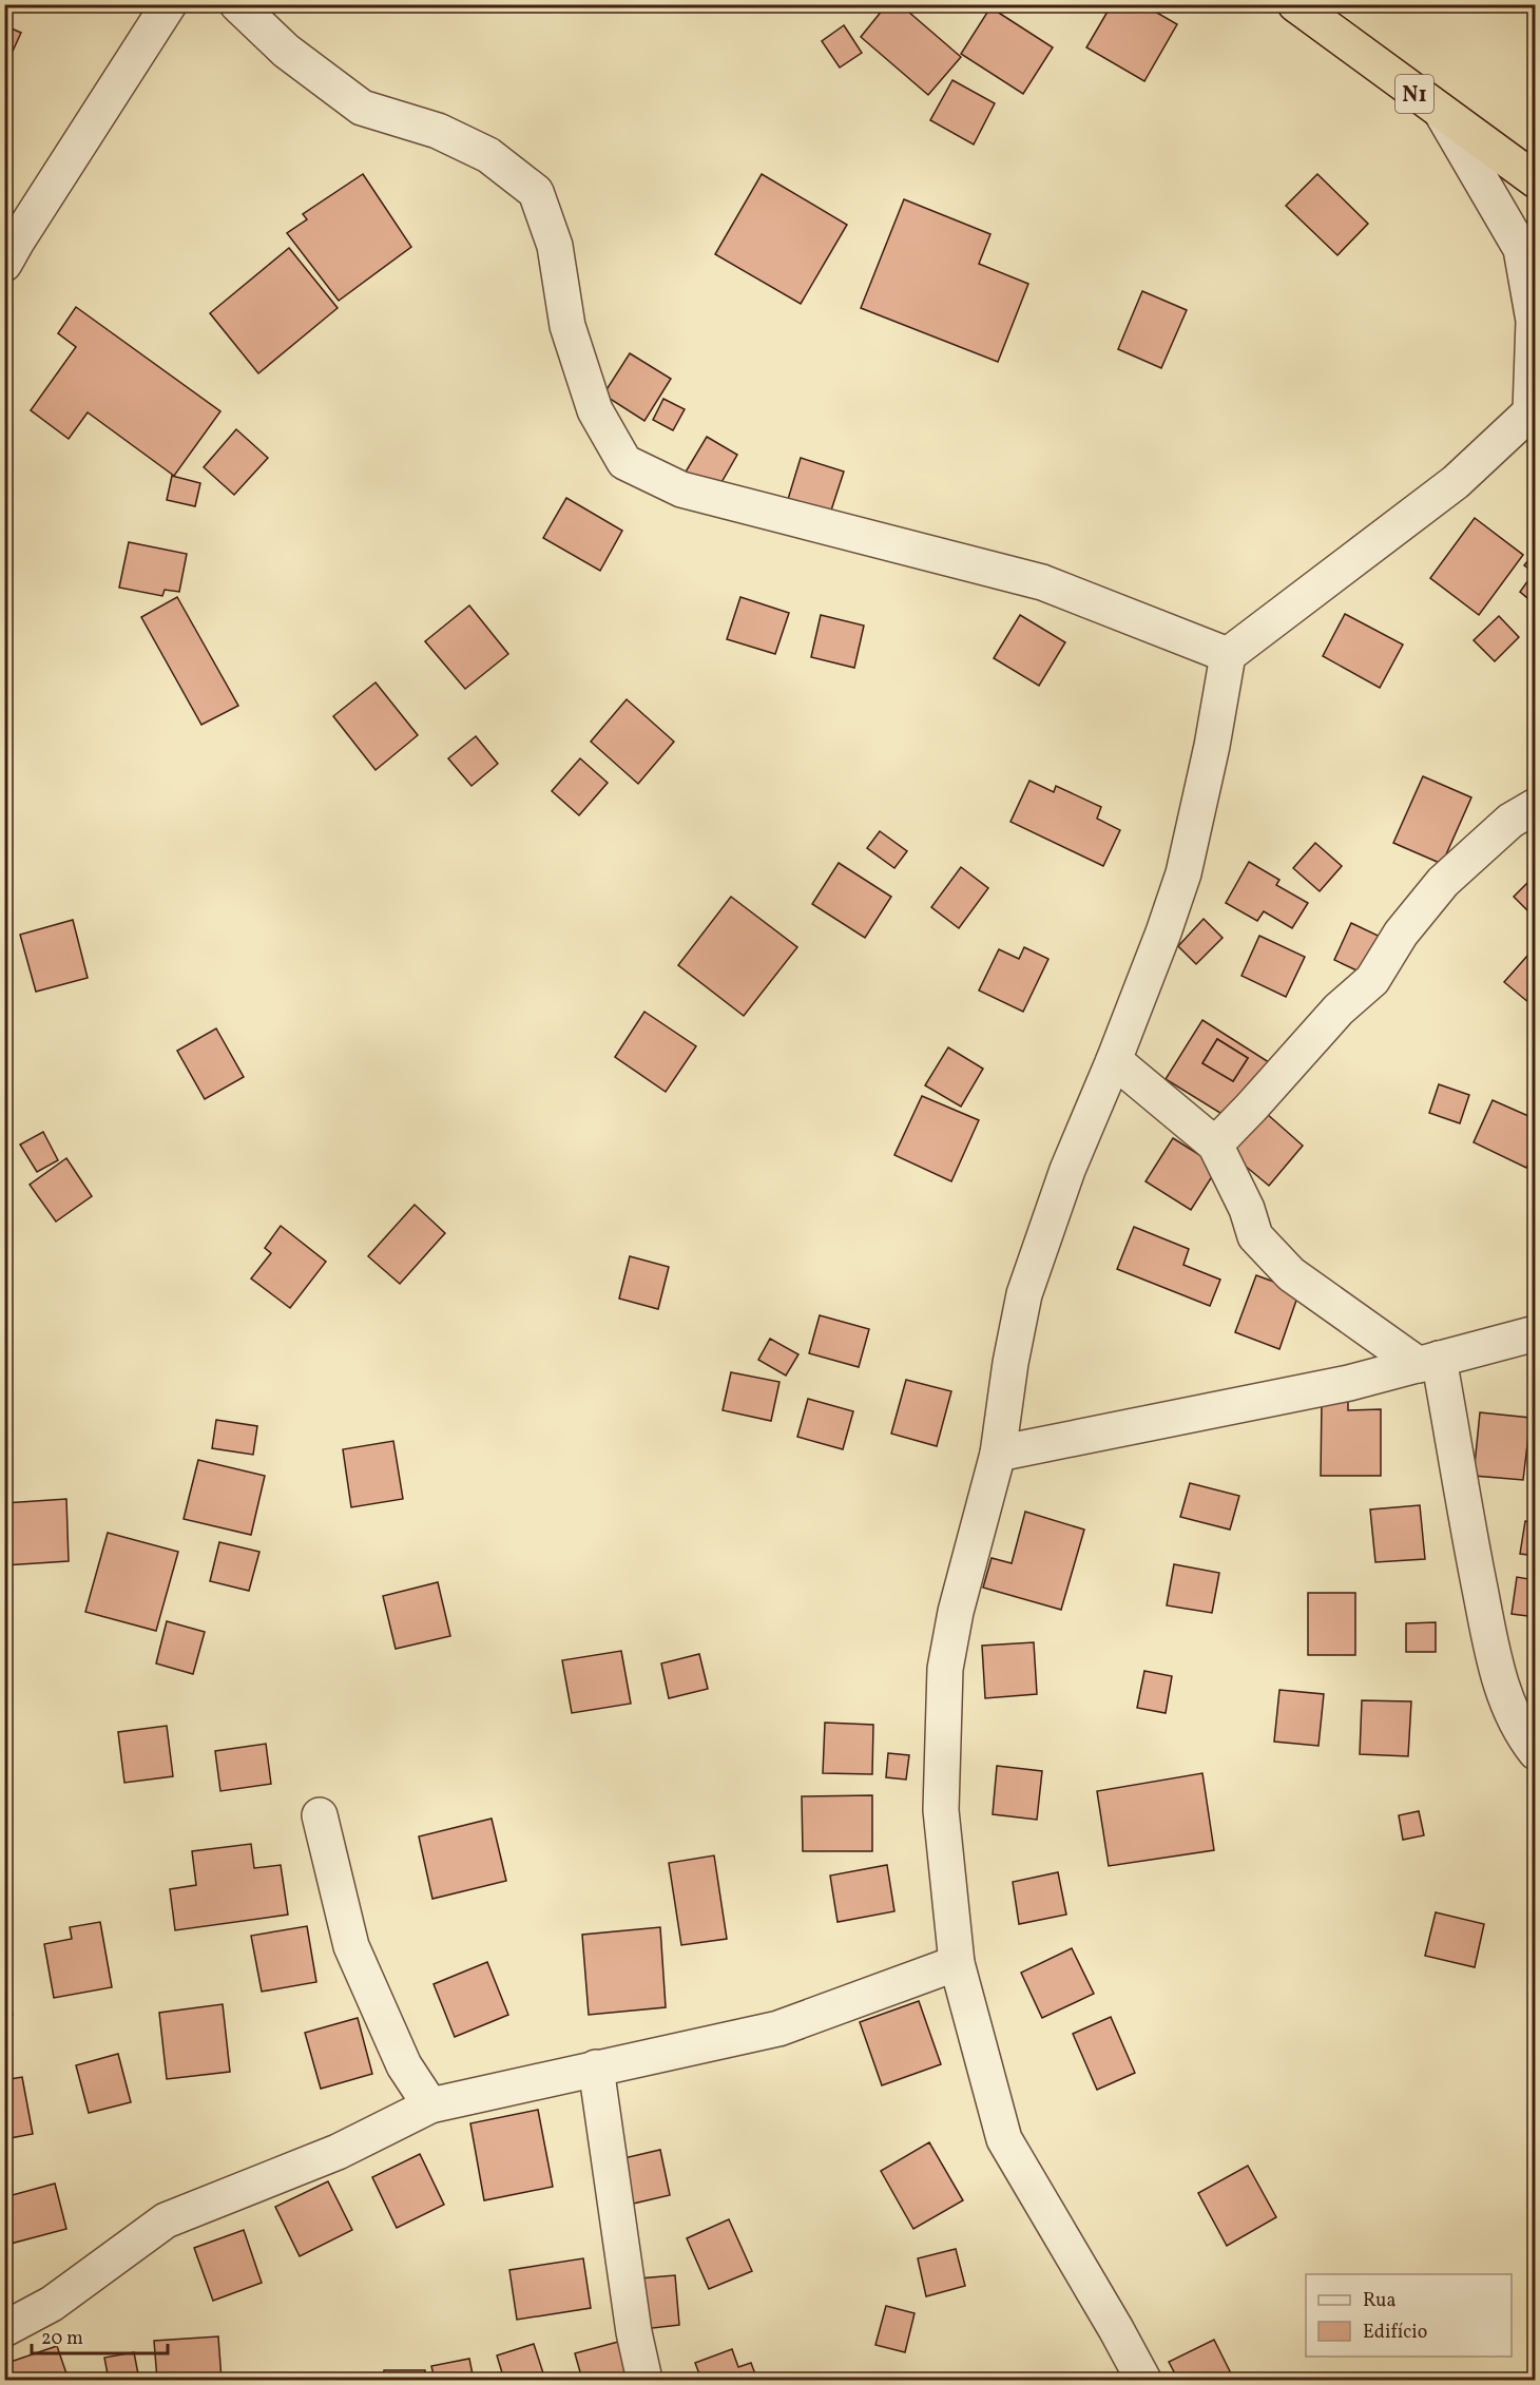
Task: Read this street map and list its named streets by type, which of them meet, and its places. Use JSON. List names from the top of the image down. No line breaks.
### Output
{"streets":{"highway":["N1"]},"legend":["Rua","Edifício"],"scale_bar":"20 m"}
